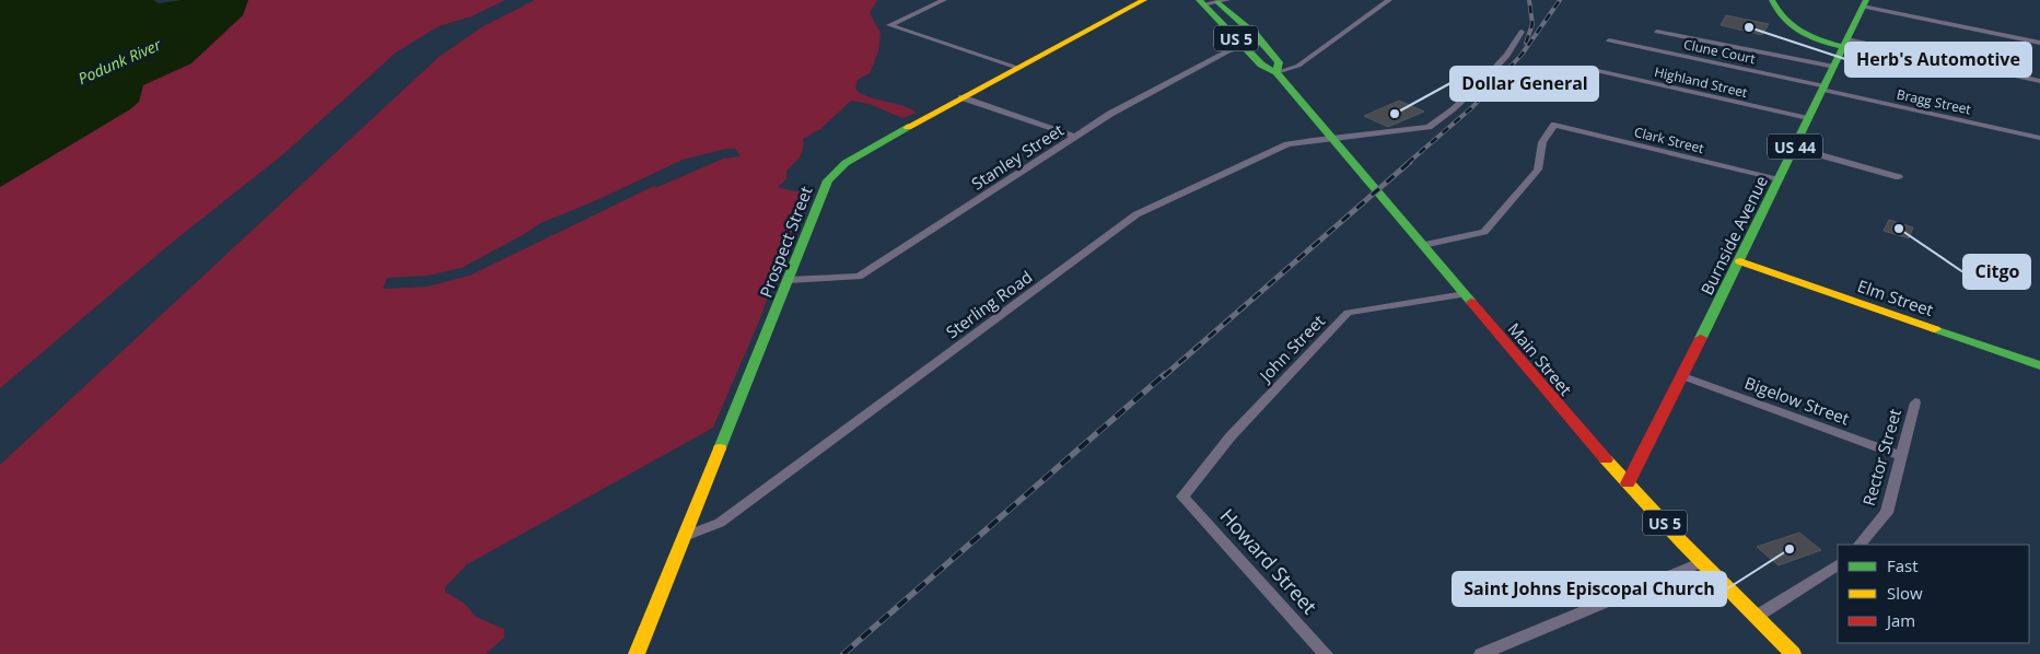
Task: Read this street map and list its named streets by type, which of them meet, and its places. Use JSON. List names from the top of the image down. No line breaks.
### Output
{"streets":{"main road":["US 5","US 44","Burnside Avenue","Prospect Street","Elm Street","Main Street"],"street":["Clune Court","Highland Street","Bragg Street","Clark Street","Stanley Street","Sterling Road","John Street","Bigelow Street","Rector Street","Howard Street"]},"crossings":[["Clune Court","Bragg Street"],["Clune Court","Burnside Avenue"],["Highland Street","Burnside Avenue"],["Bragg Street","Burnside Avenue"],["Clark Street","Burnside Avenue"],["Clark Street","Main Street"],["Stanley Street","Prospect Street"],["Stanley Street","Main Street"],["Burnside Avenue","Elm Street"],["Burnside Avenue","Main Street"],["Burnside Avenue","Bigelow Street"],["Prospect Street","Sterling Road"],["Sterling Road","Main Street"],["John Street","Main Street"],["John Street","Howard Street"],["Bigelow Street","Rector Street"]],"water":["Podunk River"],"places":["Herb's Automotive","Dollar General","Citgo","Saint Johns Episcopal Church"],"legend":["Fast","Slow","Jam"]}
